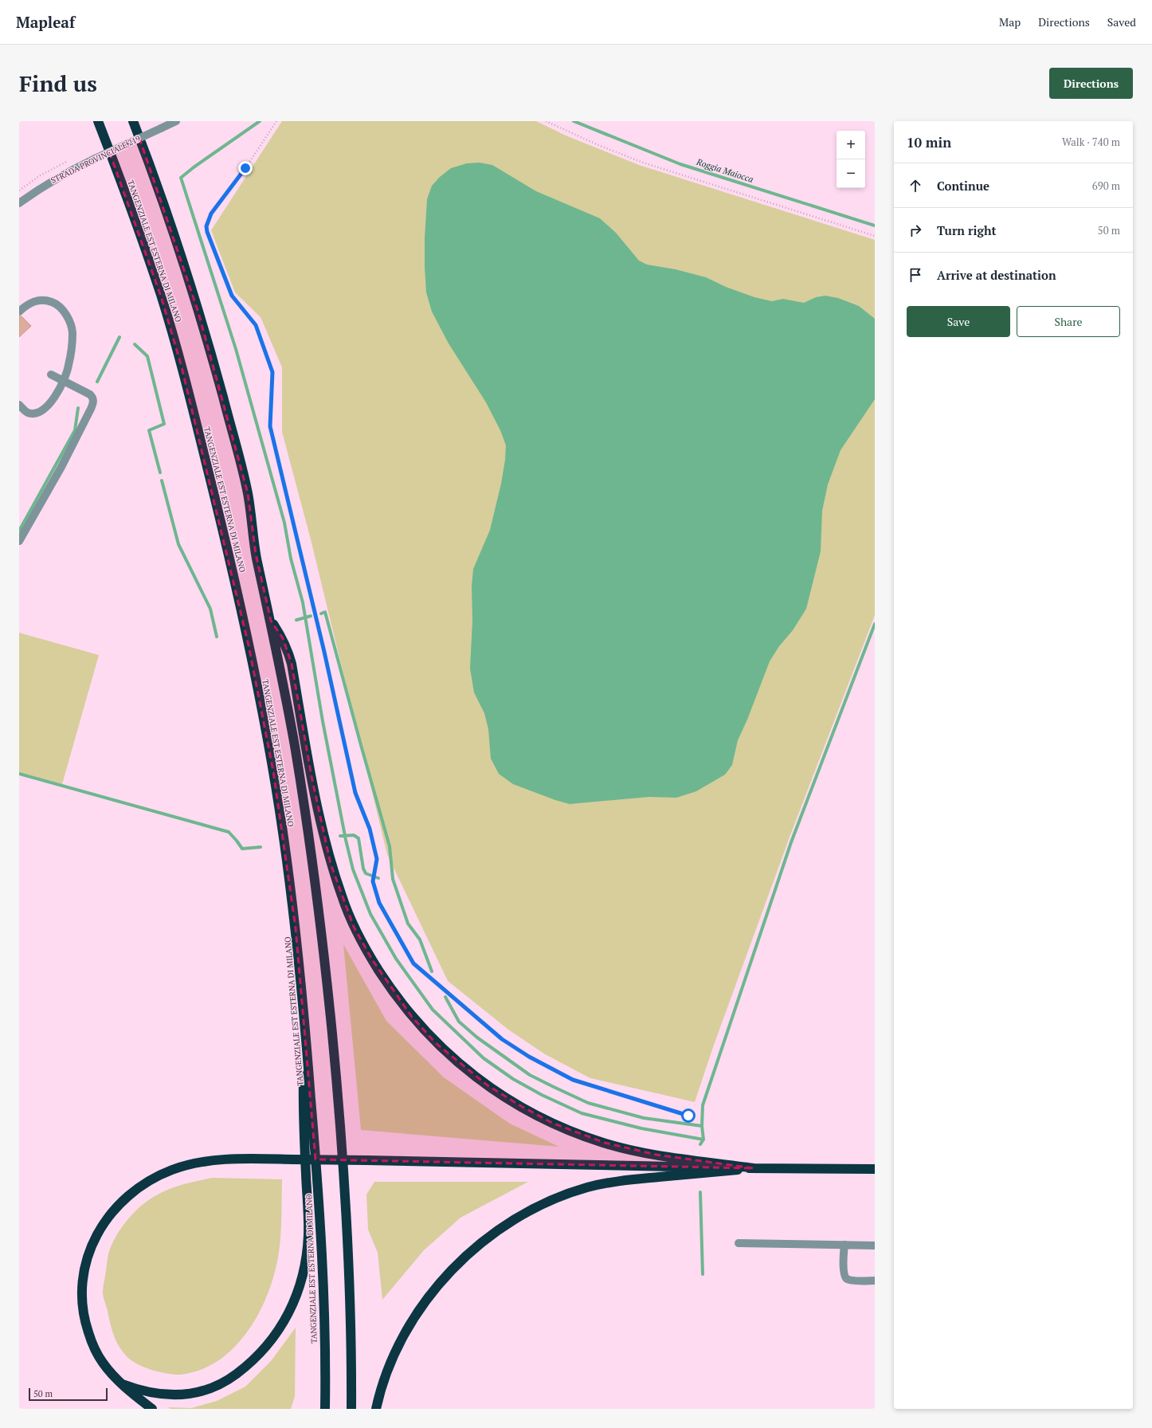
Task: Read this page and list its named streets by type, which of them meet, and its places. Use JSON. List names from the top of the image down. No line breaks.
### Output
{"streets":{"highway":["TANGENZIALE EST ESTERNA DI MILANO"],"street":["STRADA PROVINCIALE 219"]},"water":["Roggia Maiocca"],"scale_bar":"50 m","page":{"header":"Mapleaf","nav":["Map","Directions","Saved"],"buttons":["Directions",["Save","Share"]],"title":"Find us","heading":["10 min","Walk · 740 m"],"map_buttons":["+","−"],"list":[["Continue","690 m"],["Turn right","50 m"],"Arrive at destination"],"scale":"50 m"}}
